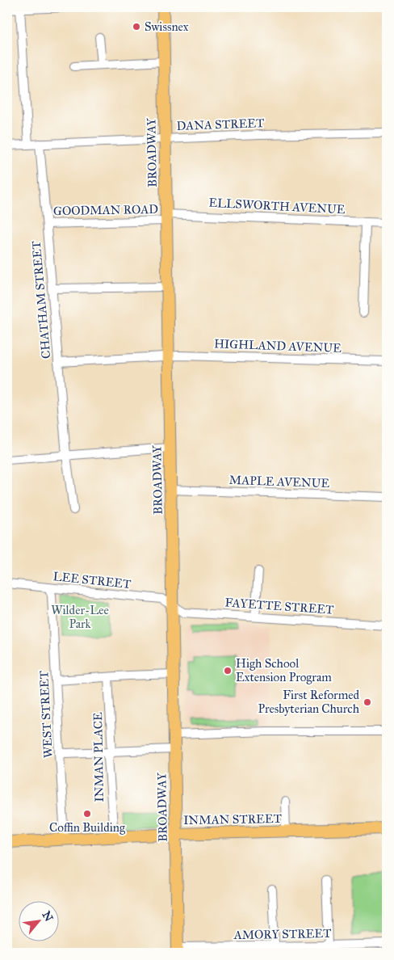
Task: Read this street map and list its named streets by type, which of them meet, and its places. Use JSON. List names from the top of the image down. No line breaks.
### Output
{"streets":{"main road":["BROADWAY","INMAN STREET"],"street":["DANA STREET","ELLSWORTH AVENUE","GOODMAN ROAD","CHATHAM STREET","HIGHLAND AVENUE","MAPLE AVENUE","LEE STREET","FAYETTE STREET","WEST STREET","INMAN PLACE","AMORY STREET"]},"crossings":[["DANA STREET","BROADWAY"],["DANA STREET","CHATHAM STREET"],["BROADWAY","ELLSWORTH AVENUE"],["BROADWAY","GOODMAN ROAD"],["BROADWAY","HIGHLAND AVENUE"],["BROADWAY","MAPLE AVENUE"],["BROADWAY","LEE STREET"],["BROADWAY","FAYETTE STREET"],["BROADWAY","INMAN STREET"],["BROADWAY","AMORY STREET"],["ELLSWORTH AVENUE","GOODMAN ROAD"],["GOODMAN ROAD","CHATHAM STREET"],["CHATHAM STREET","HIGHLAND AVENUE"],["LEE STREET","FAYETTE STREET"],["LEE STREET","WEST STREET"],["WEST STREET","INMAN STREET"],["INMAN PLACE","INMAN STREET"]],"parks":["Wilder-Lee Park"],"places":["Swissnex","High School Extension Program","First Reformed Presbyterian Church","Coffin Building"],"north":"top right"}
